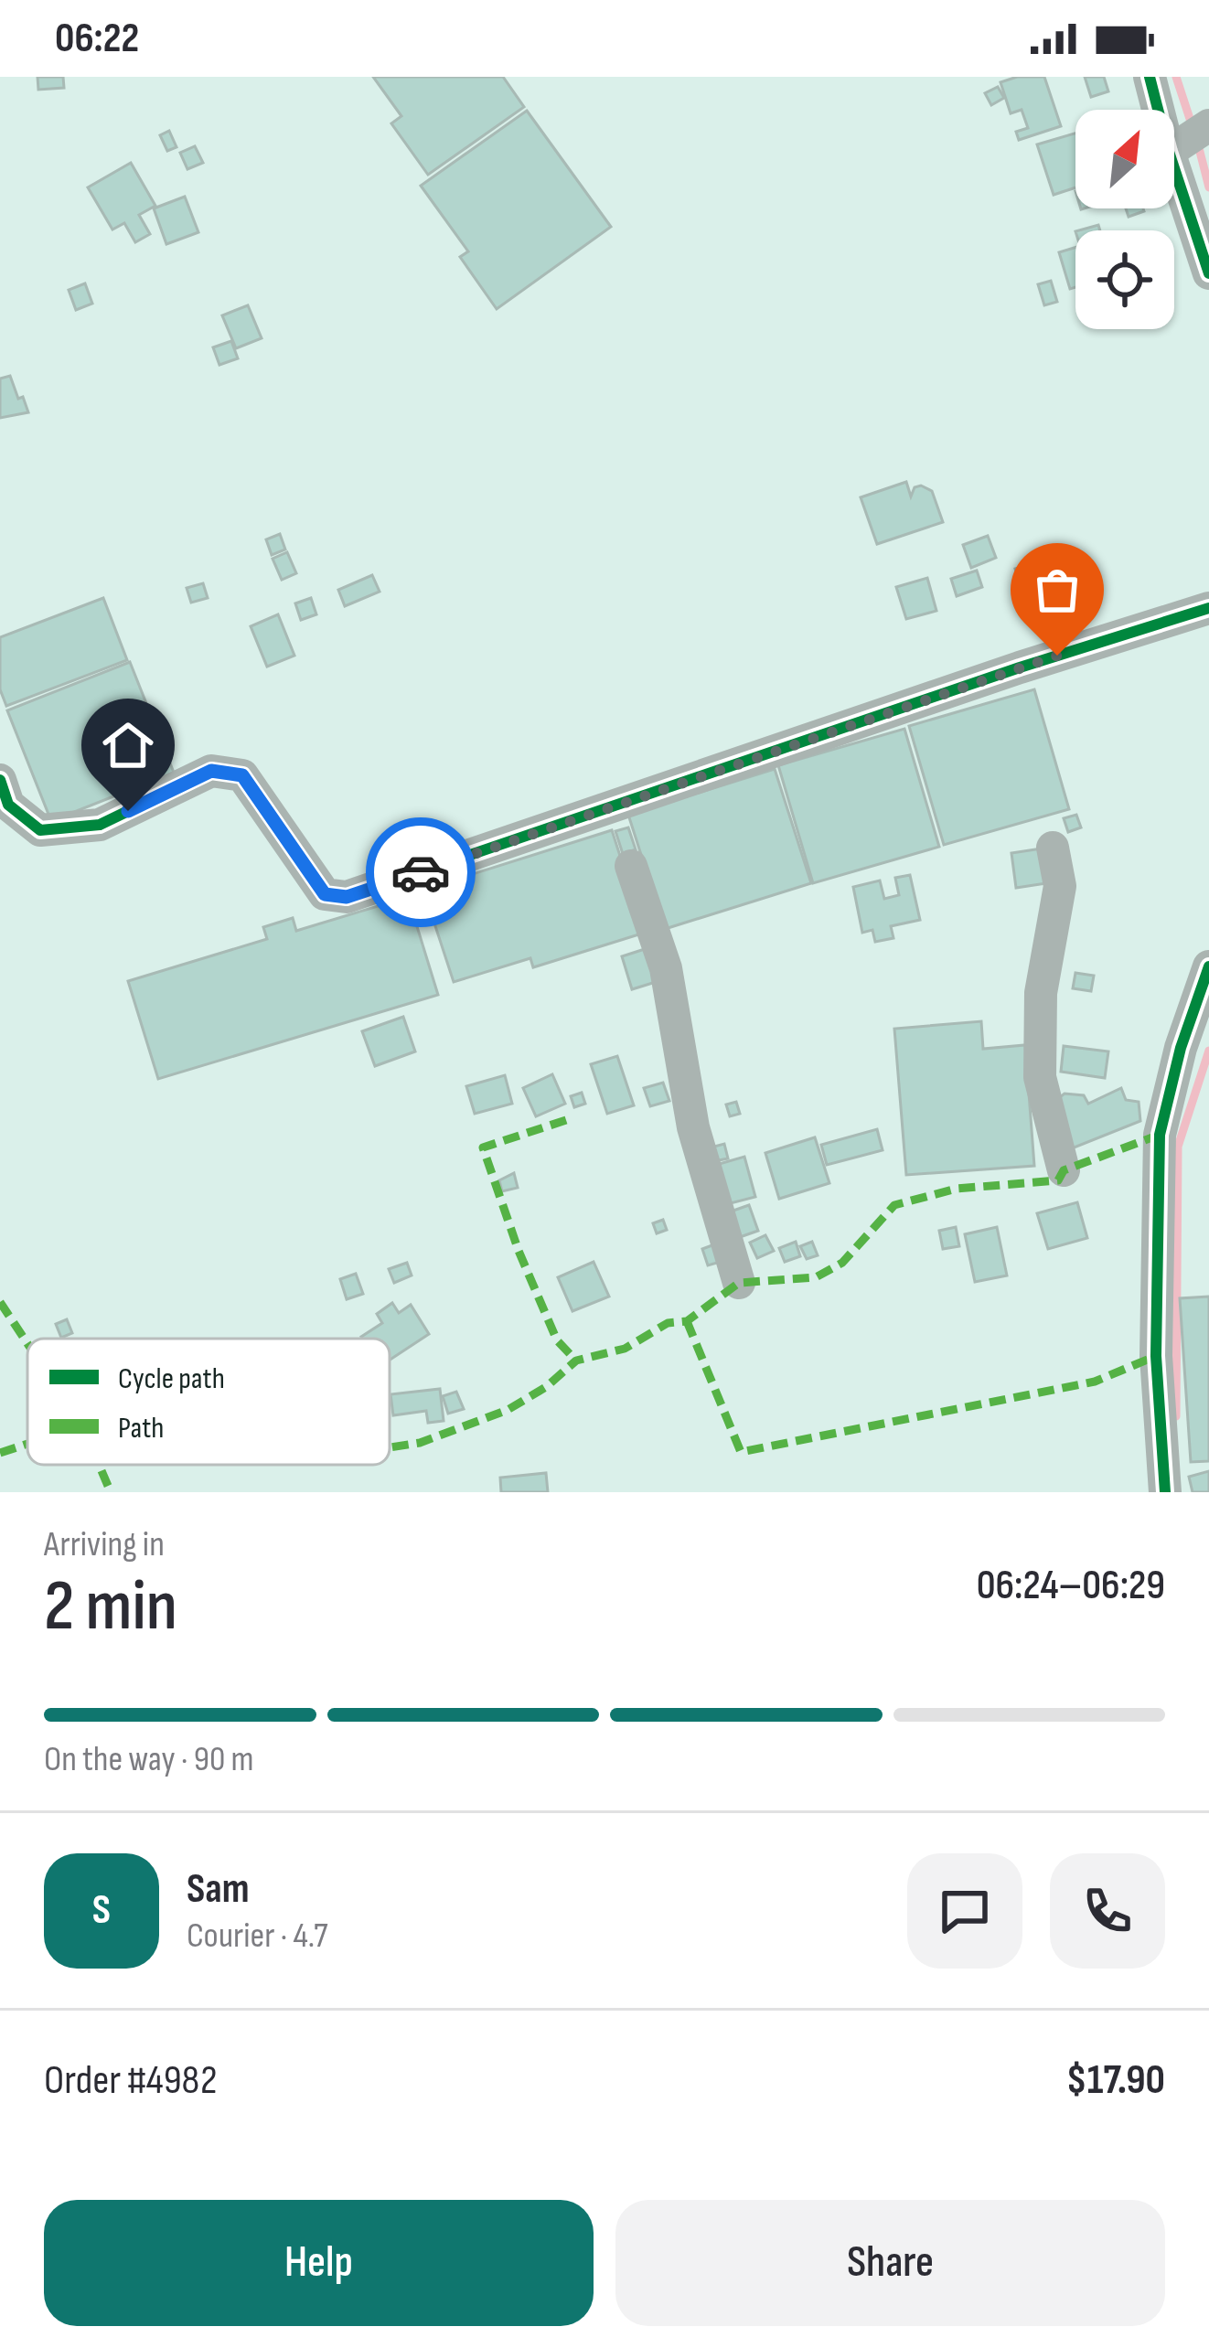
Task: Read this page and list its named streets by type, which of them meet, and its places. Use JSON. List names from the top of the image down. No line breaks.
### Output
{"legend":["Cycle path","Path"],"north":"top right","page":{"status":"06:22","heading":["2 min","Arriving in","06:24–06:29"],"panel":["Sam","Courier · 4.7","Order #4982","$17.90"],"bar":"On the way · 90 m","round":"S","buttons":["Help","Share"]}}
